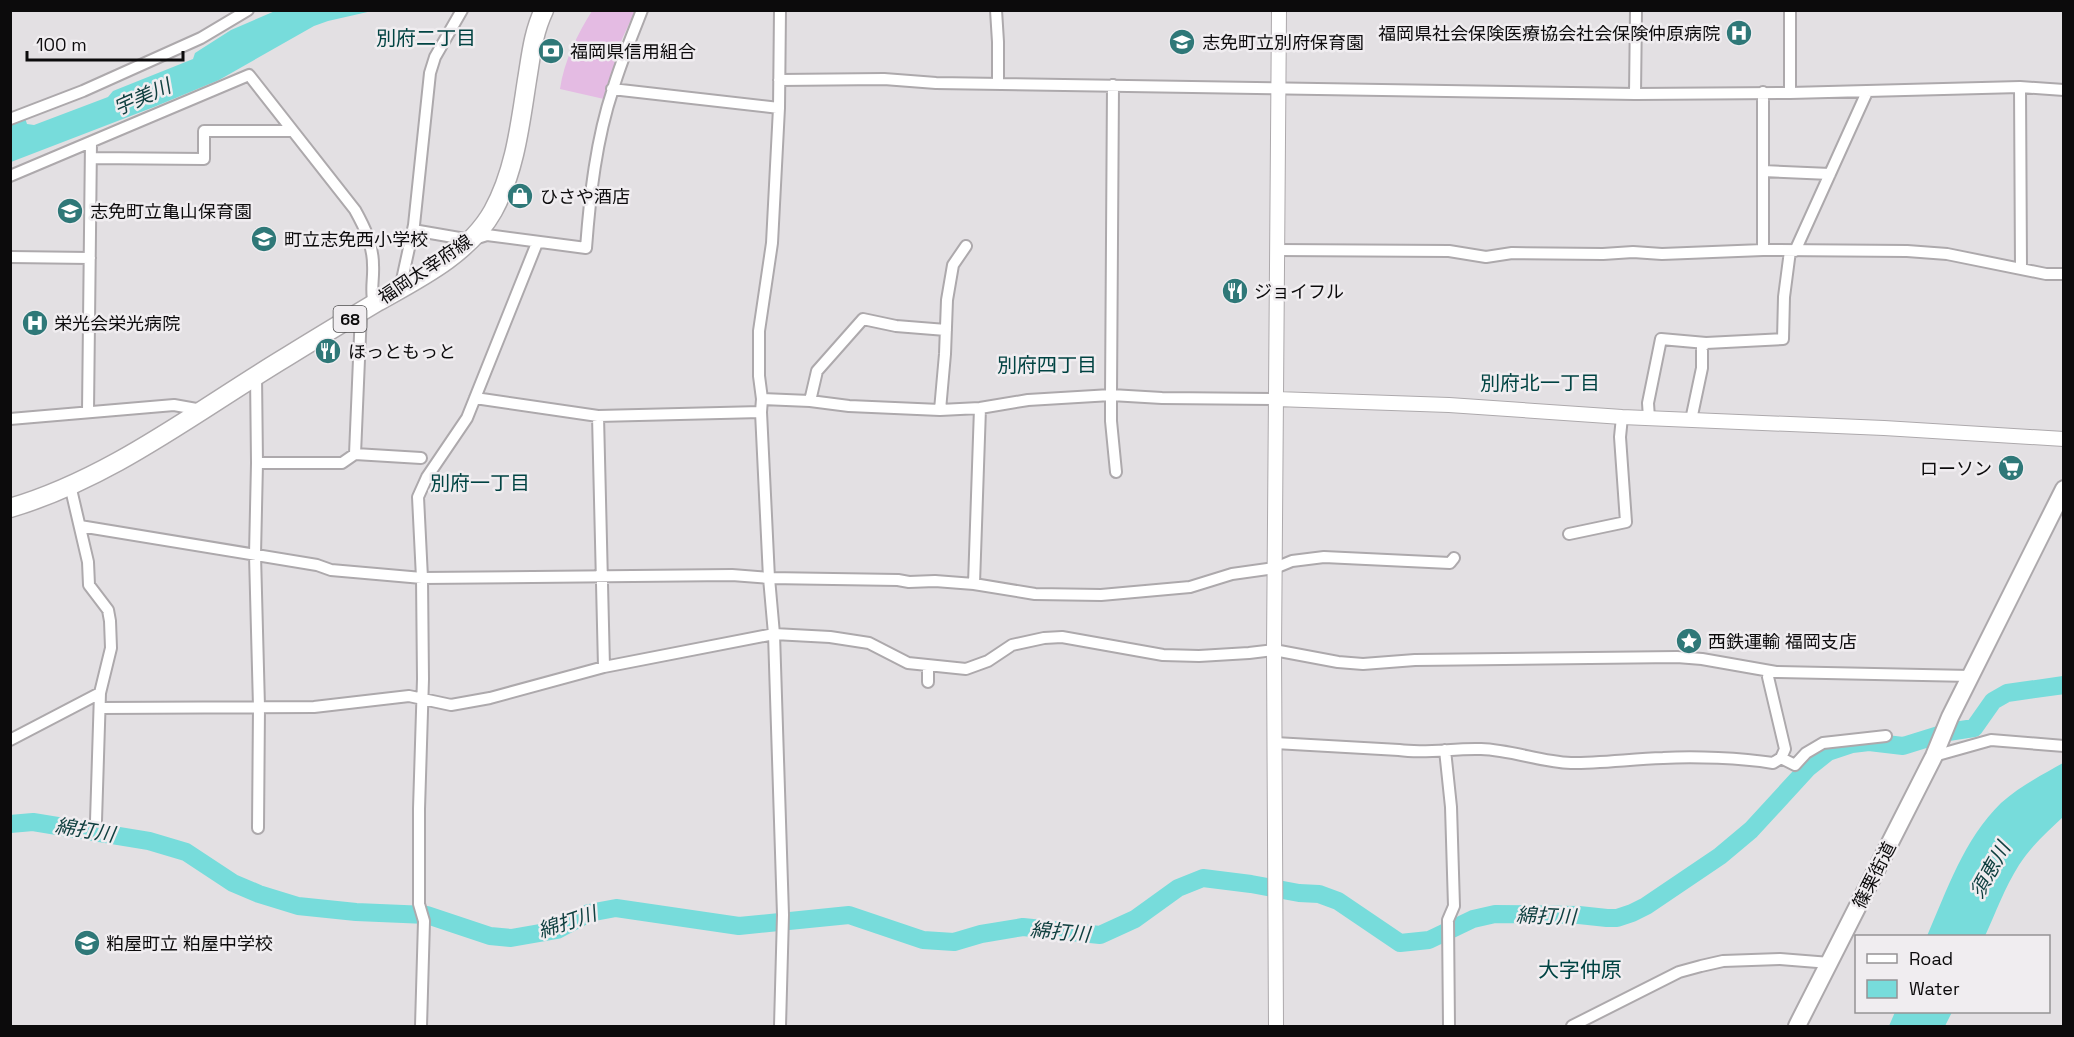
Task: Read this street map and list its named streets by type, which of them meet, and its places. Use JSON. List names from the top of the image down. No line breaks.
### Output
{"streets":{"main road":["福岡太宰府線","68","篠栗街道"]},"districts":["別府二丁目","別府四丁目","別府北一丁目","別府一丁目","大字仲原"],"water":["宇美川","綿打川","須恵川"],"places":{"hospital":["福岡県社会保険医療協会社会保険仲原病院","栄光会栄光病院"],"school or university":["志免町立別府保育園","志免町立亀山保育園","町立志免西小学校","粕屋町立 粕屋中学校"],"bank":["福岡県信用組合"],"shop":["ひさや酒店"],"restaurant":["ジョイフル","ほっともっと"],"supermarket":["ローソン"],"place":["西鉄運輸 福岡支店"]},"legend":["Road","Water"],"scale_bar":"100 m"}
